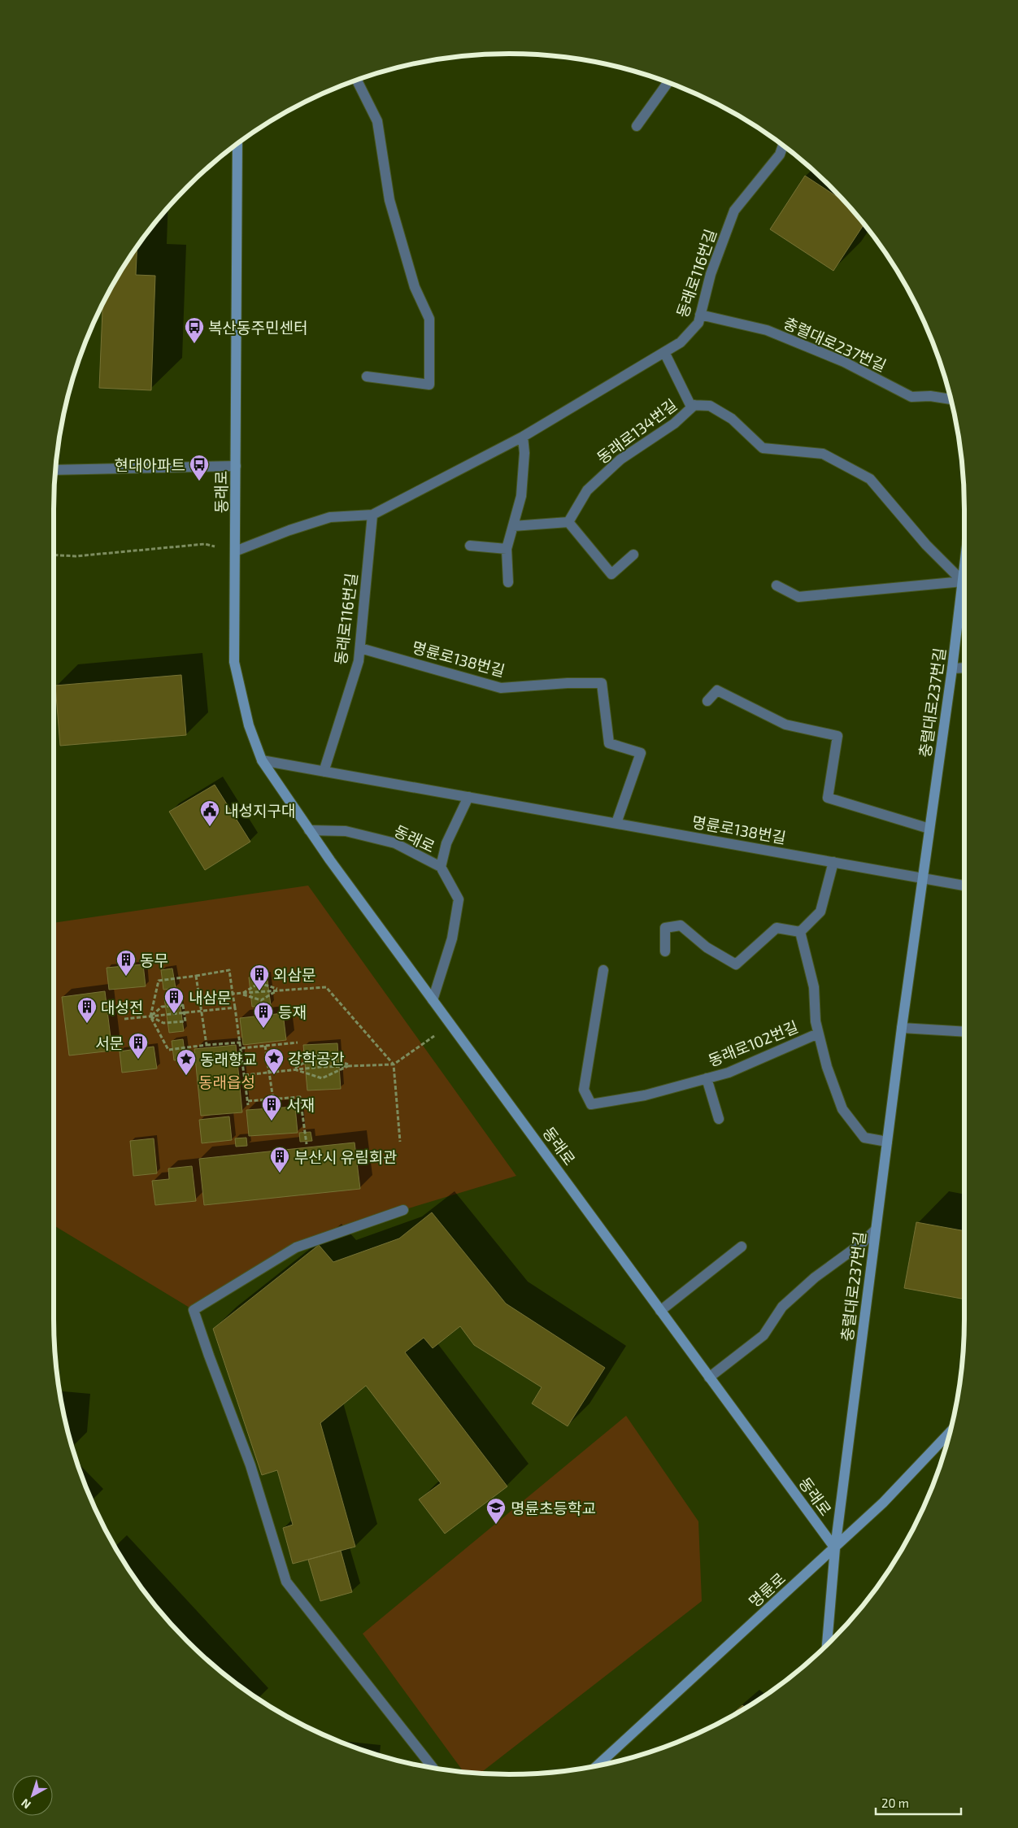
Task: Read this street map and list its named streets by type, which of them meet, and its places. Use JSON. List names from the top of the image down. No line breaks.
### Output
{"streets":{"main road":["충렬대로237번길","동래로","명륜로"],"street":["동래로116번길","동래로134번길","명륜로138번길","동래로102번길"]},"crossings":[["동래로116번길","충렬대로237번길"],["동래로116번길","동래로134번길"],["동래로116번길","동래로"],["동래로116번길","명륜로138번길"],["충렬대로237번길","동래로134번길"],["충렬대로237번길","동래로"],["충렬대로237번길","명륜로138번길"],["충렬대로237번길","동래로102번길"],["충렬대로237번길","명륜로"],["동래로","명륜로138번길"],["동래로","명륜로"]],"parks":["동래읍성"],"places":{"bus stop":["복산동주민센터","현대아파트"],"public building":["내성지구대"],"building":["동무","외삼문","내삼문","대성전","등재","서문","서재","부산시 유림회관"],"place":["강학공간","동래향교"],"school or university":["명륜초등학교"]},"scale_bar":"20 m","north":"bottom left"}
